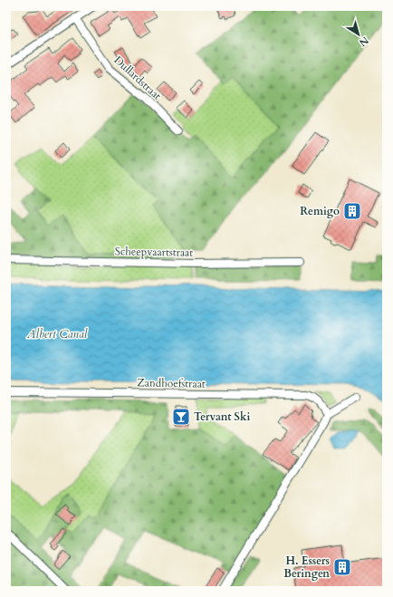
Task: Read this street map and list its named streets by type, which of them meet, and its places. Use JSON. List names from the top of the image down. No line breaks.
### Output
{"streets":{"street":["Dullardstraat","Scheepvaartstraat","Zandhoefstraat"]},"water":["Albert Canal"],"places":{"building":["Remigo","H. Essers Beringen"],"bar":["Tervant Ski"]},"north":"bottom right"}
